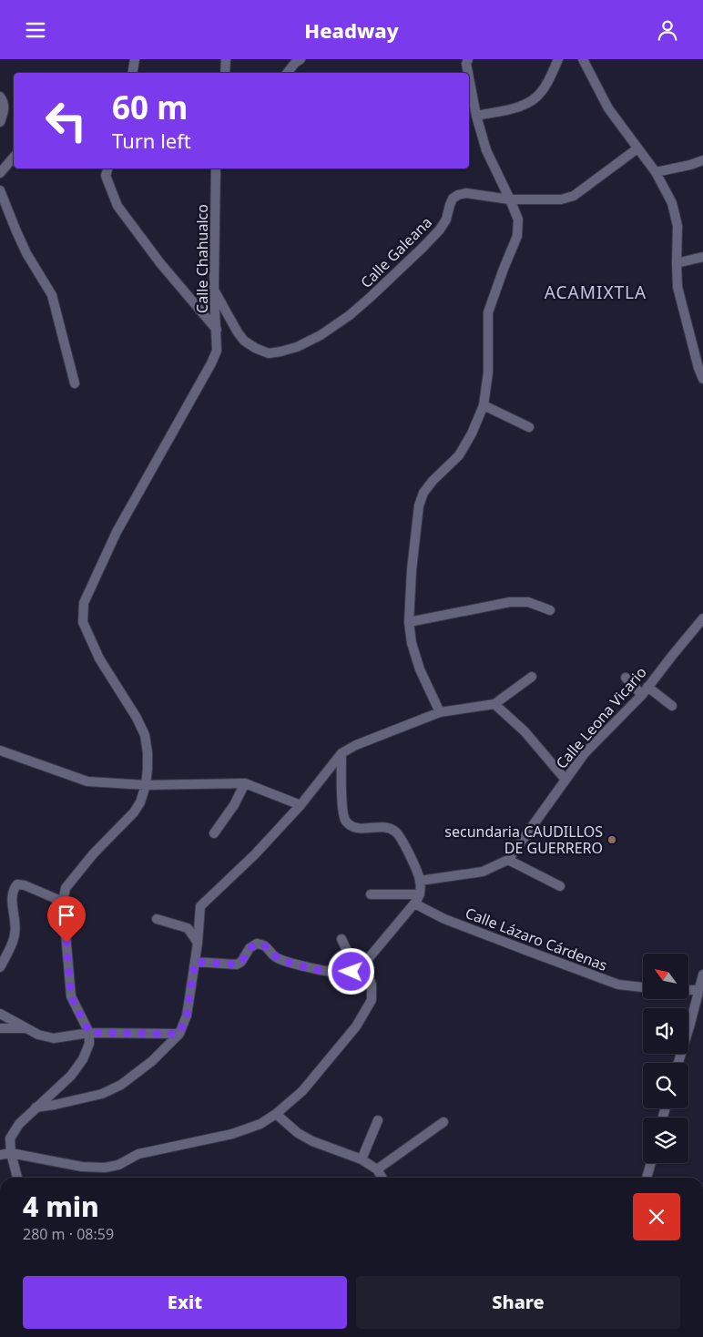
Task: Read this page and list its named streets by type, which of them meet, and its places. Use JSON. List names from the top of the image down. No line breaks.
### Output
{"streets":{"street":["Calle Galeana","Calle Chahualco","Calle Leona Vicario","Calle Lázaro Cárdenas"]},"crossings":[["Calle Galeana","Calle Chahualco"]],"districts":["ACAMIXTLA"],"places":["secundaria CAUDILLOS DE GUERRERO"],"north":"top left","page":{"header":"Headway","turn":["60 m","Turn left"],"heading":["4 min","280 m · 08:59"],"buttons":["Exit","Share"]}}
